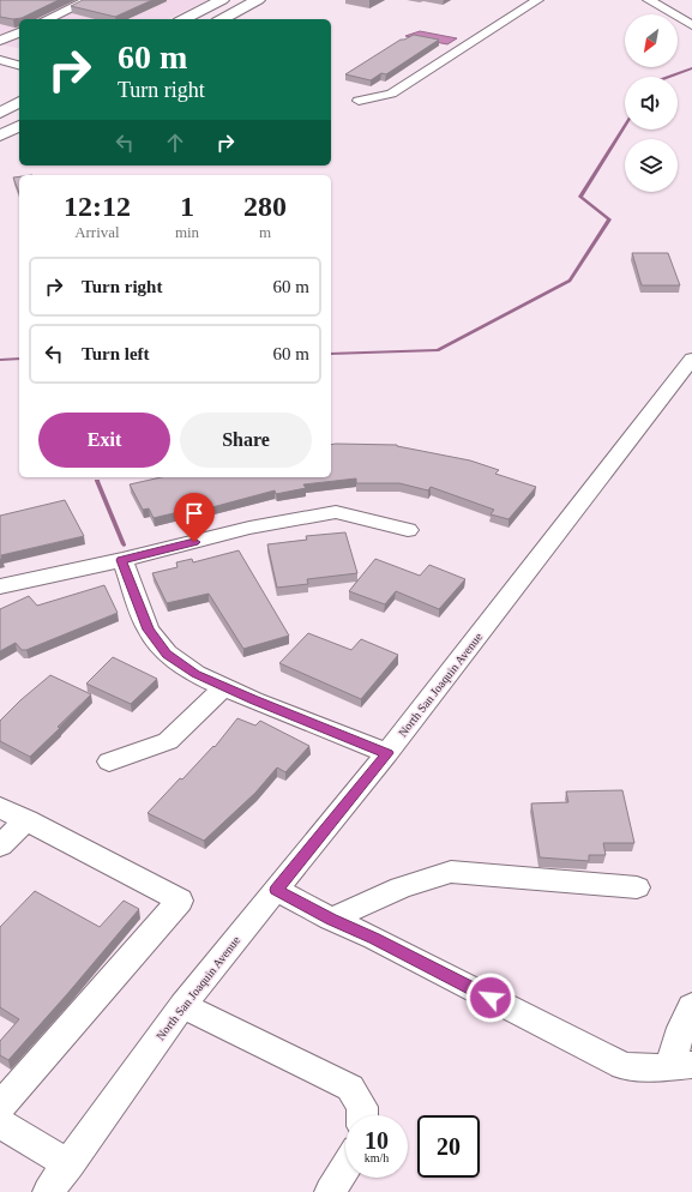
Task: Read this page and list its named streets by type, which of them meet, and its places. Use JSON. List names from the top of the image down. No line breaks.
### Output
{"streets":{"street":["North San Joaquin Avenue"]},"north":"bottom left","page":{"turn":["60 m","Turn right"],"eta":["12:12","Arrival","1","min","280","m"],"list":[{"name":"Turn right","value":"60 m"},{"name":"Turn left","value":"60 m"}],"buttons":["Exit","Share"],"speed":"10 km/h","limit":"20"}}
